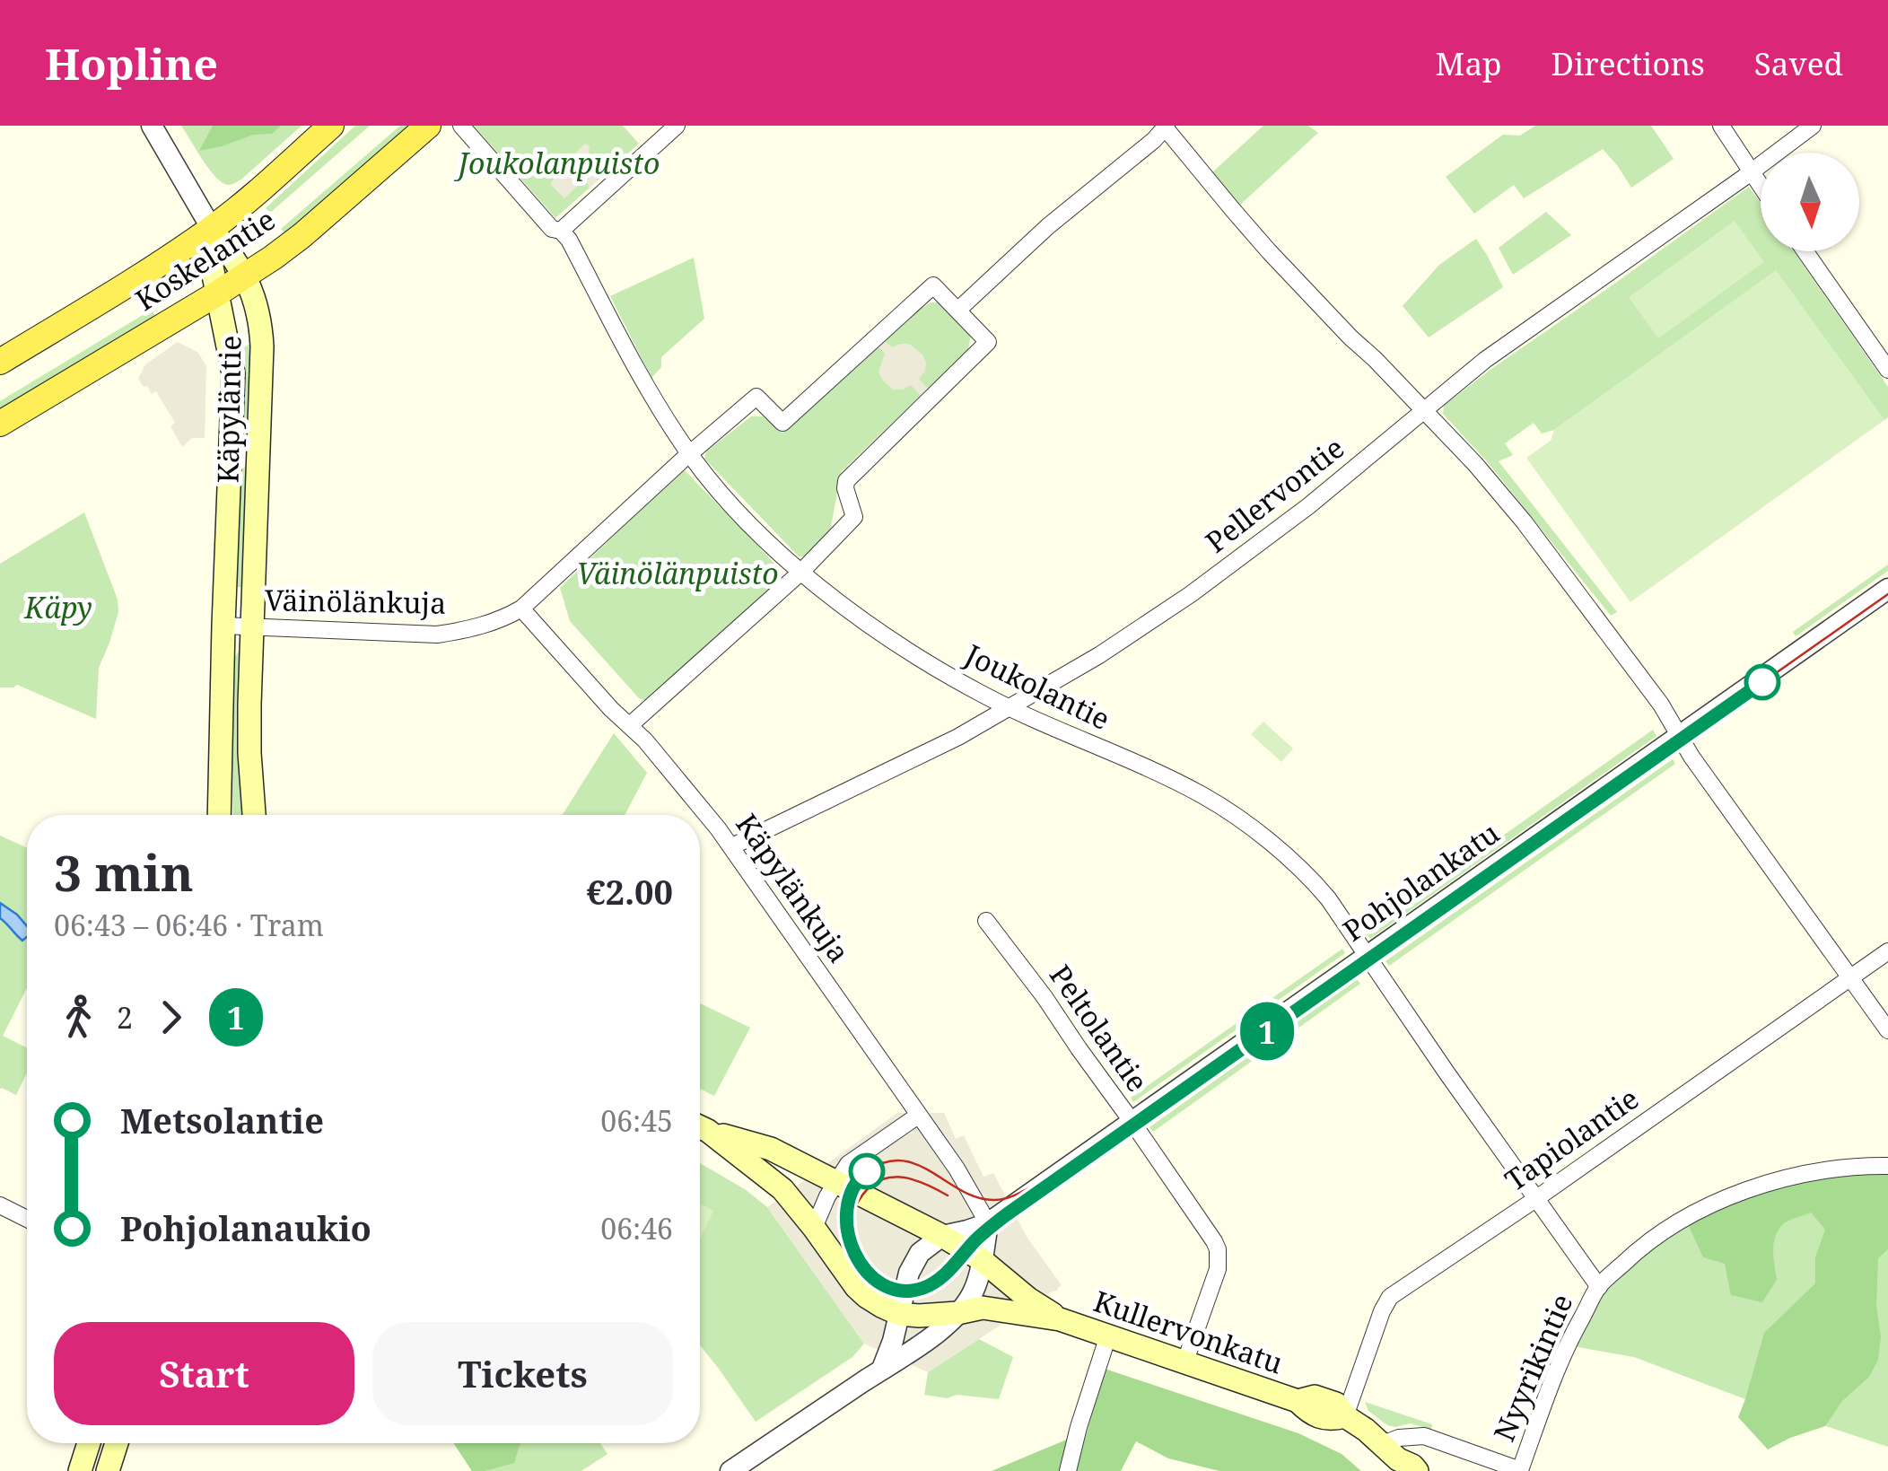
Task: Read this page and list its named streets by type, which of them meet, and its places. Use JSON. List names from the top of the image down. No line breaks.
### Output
{"streets":{"main road":["Koskelantie","Käpyläntie","Kullervonkatu"],"street":["Pellervontie","Väinölänkuja","Joukolantie","Pohjolankatu","Käpylänkuja","Peltolantie","Tapiolantie","Nyyrikintie"]},"crossings":[["Koskelantie","Käpyläntie"],["Käpyläntie","Väinölänkuja"],["Pellervontie","Joukolantie"],["Pellervontie","Käpylänkuja"],["Väinölänkuja","Joukolantie"],["Väinölänkuja","Käpylänkuja"],["Joukolantie","Pohjolankatu"],["Joukolantie","Tapiolantie"],["Joukolantie","Nyyrikintie"],["Pohjolankatu","Käpylänkuja"],["Pohjolankatu","Peltolantie"],["Pohjolankatu","Kullervonkatu"],["Peltolantie","Kullervonkatu"],["Tapiolantie","Kullervonkatu"],["Kullervonkatu","Nyyrikintie"]],"parks":["Joukolanpuisto","Väinölänpuisto","Käpy"],"lines":["tram line 1"],"north":"bottom","page":{"header":"Hopline","nav":["Map","Directions","Saved"],"on_map":"1","heading":["3 min","06:43 – 06:46 · Tram","€2.00"],"legs":["2","1"],"list":[{"name":"Metsolantie","value":"06:45"},{"name":"Pohjolanaukio","value":"06:46"}],"buttons":["Start","Tickets"]}}
